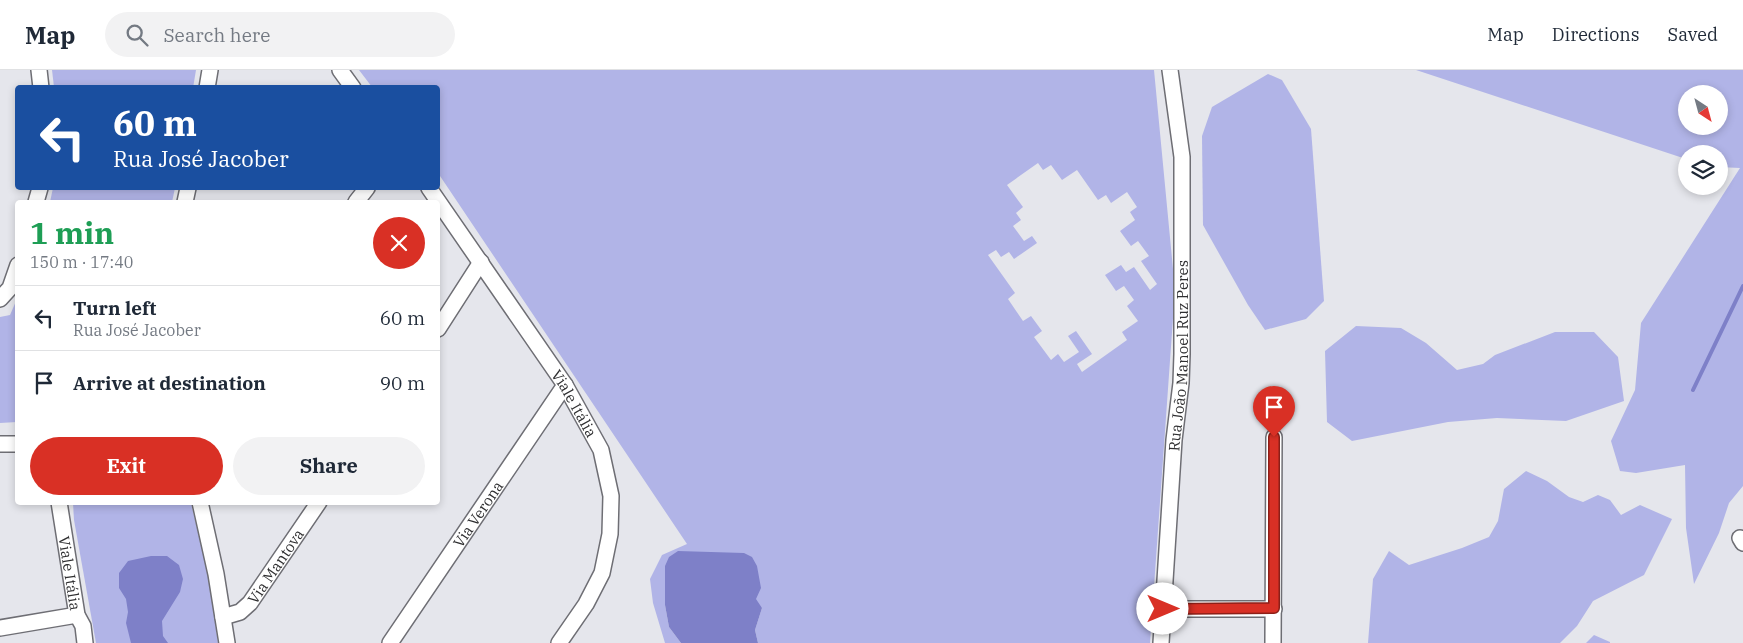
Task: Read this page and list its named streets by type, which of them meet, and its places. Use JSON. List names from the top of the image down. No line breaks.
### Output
{"streets":{"street":["Rua João Manoel Ruz Peres","Viale Itália","Via Verona","Via Mantova"]},"crossings":[["Viale Itália","Via Verona"]],"north":"bottom right","page":{"header":"Map","search":"Search here","nav":["Map","Directions","Saved"],"turn":["60 m","Rua José Jacober"],"heading":["1 min","150 m · 17:40"],"list":[{"name":"Turn left","note":"Rua José Jacober","value":"60 m"},{"name":"Arrive at destination","value":"90 m"}],"buttons":["Exit","Share"]}}
